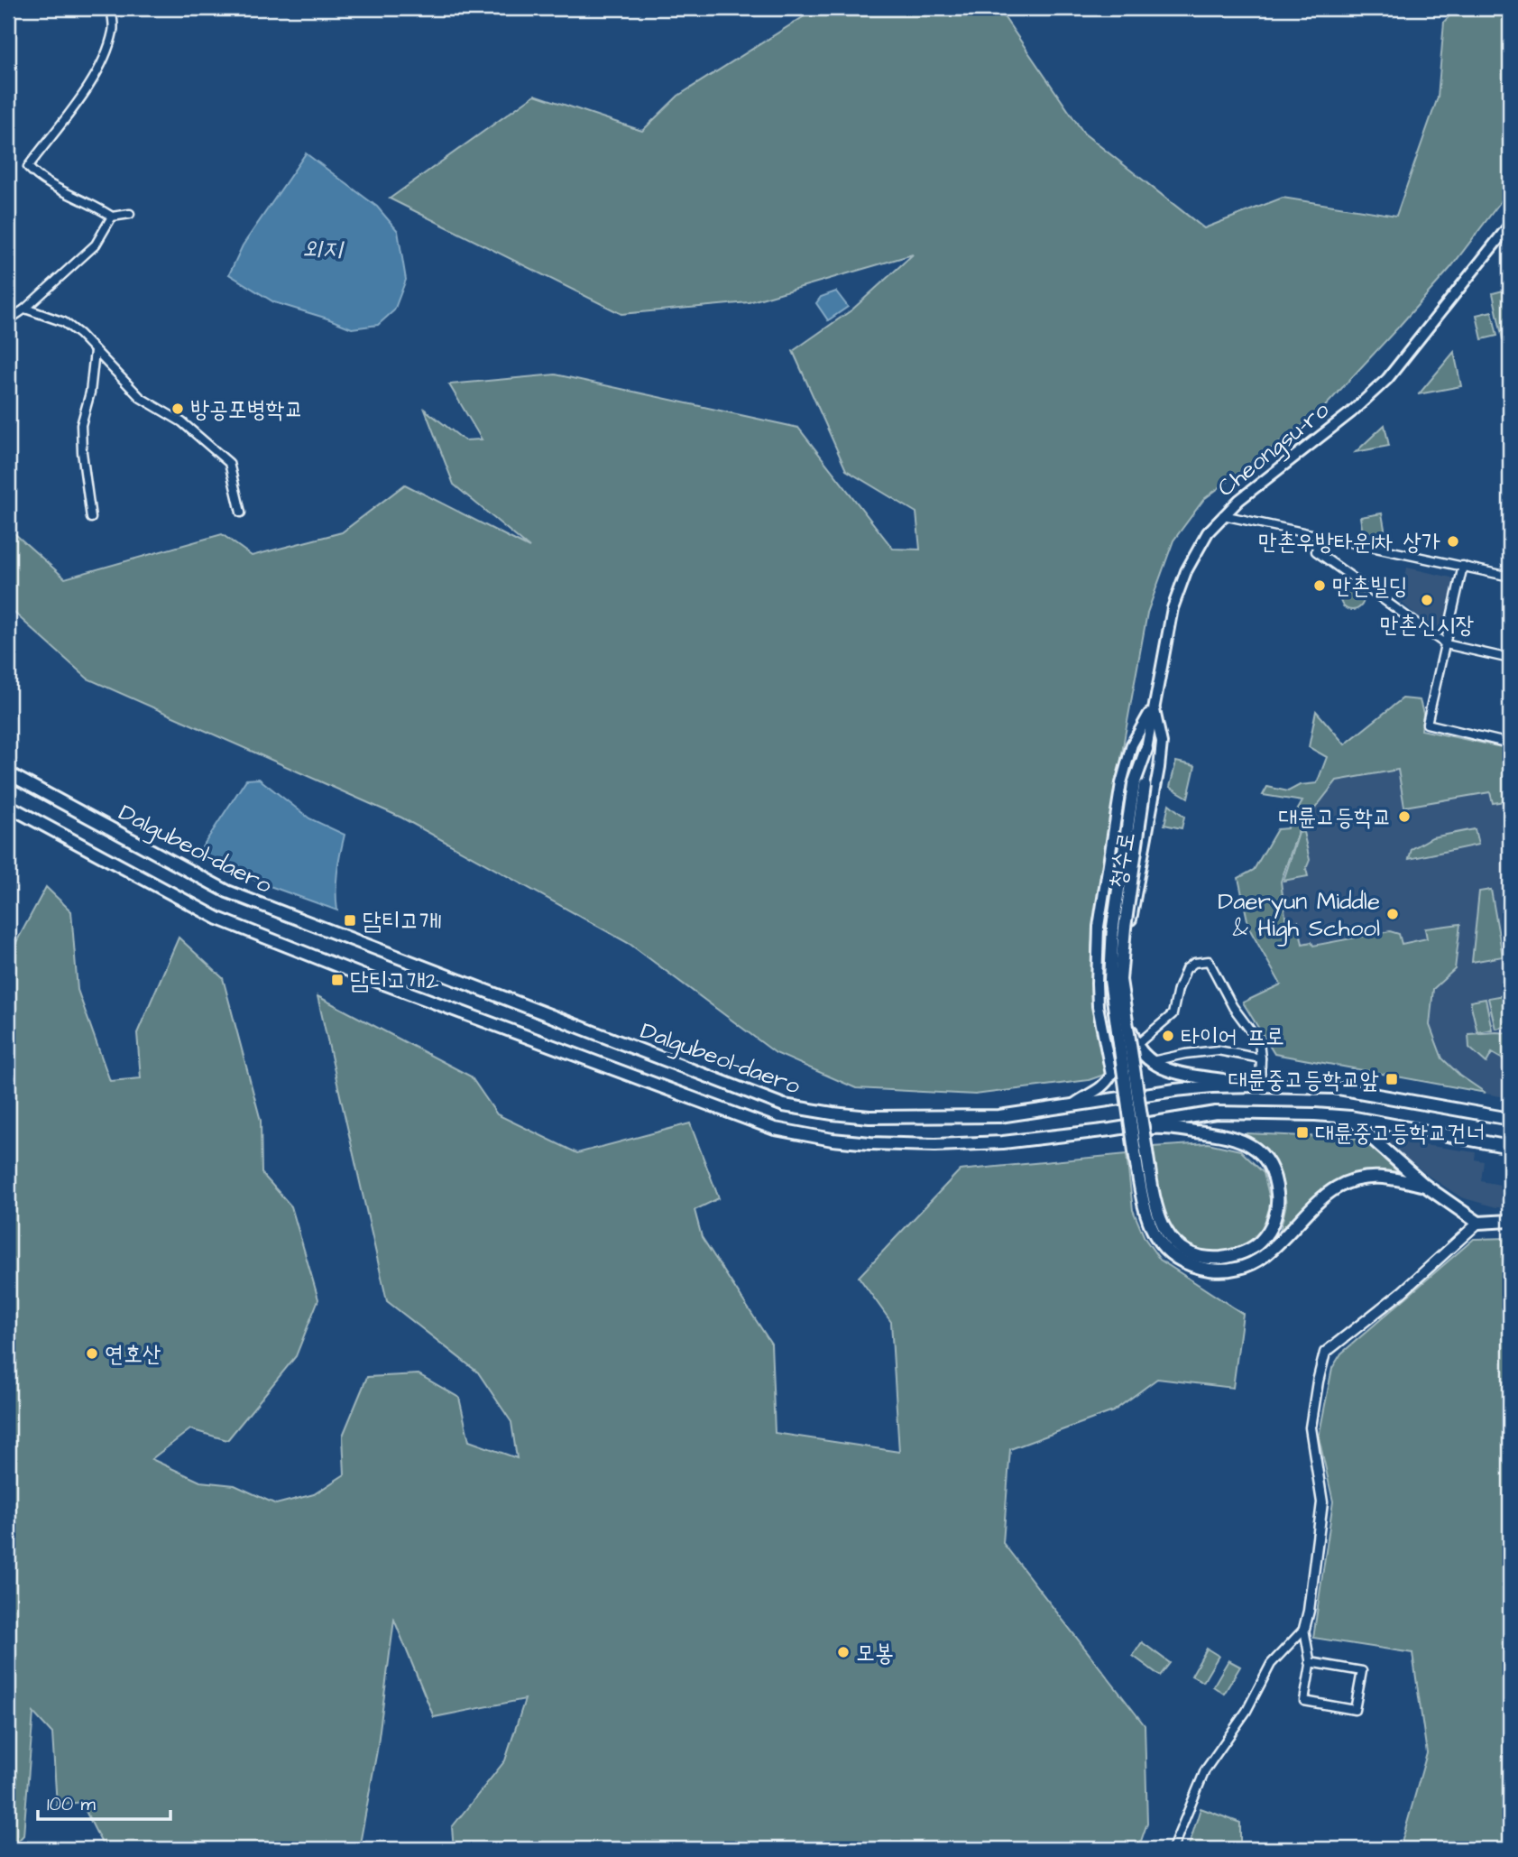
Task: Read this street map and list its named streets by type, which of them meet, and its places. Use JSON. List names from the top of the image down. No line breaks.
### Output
{"streets":{"main road":["Cheongsu-ro","Dalgubeol-daero","청수로"]},"crossings":[["Cheongsu-ro","청수로"],["Dalgubeol-daero","청수로"]],"water":["외지"],"places":{"other":["방공포병학교","만촌우방타운1차 상가","만촌빌딩","만촌신시장","대륜고등학교","Daeryun Middle & High School","타이어 프로","연호산","모봉"],"transit":["담티고개1","담티고개2","대륜중고등학교앞","대륜중고등학교건너"]},"scale_bar":"100 m"}
